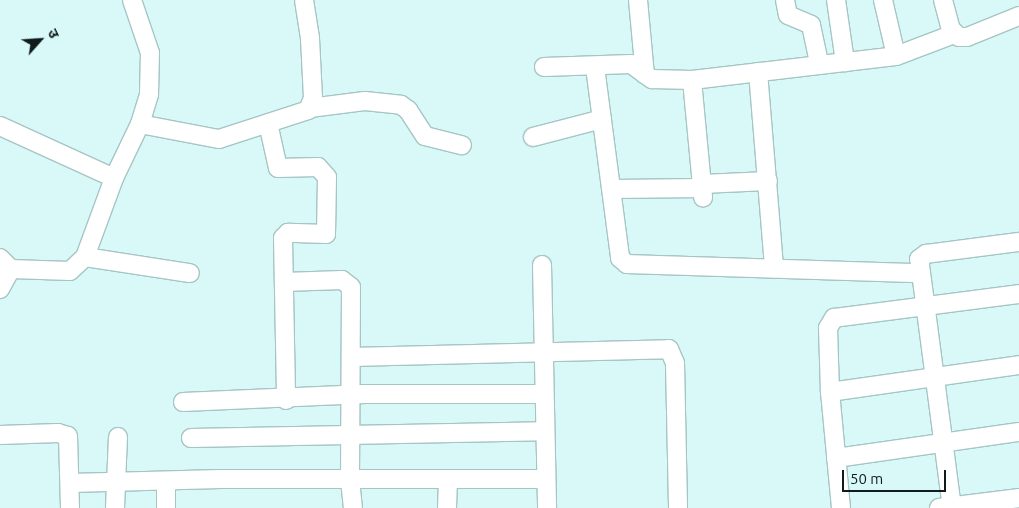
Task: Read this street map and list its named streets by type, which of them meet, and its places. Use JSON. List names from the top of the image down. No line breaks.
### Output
{"scale_bar":"50 m","north":"top right"}
